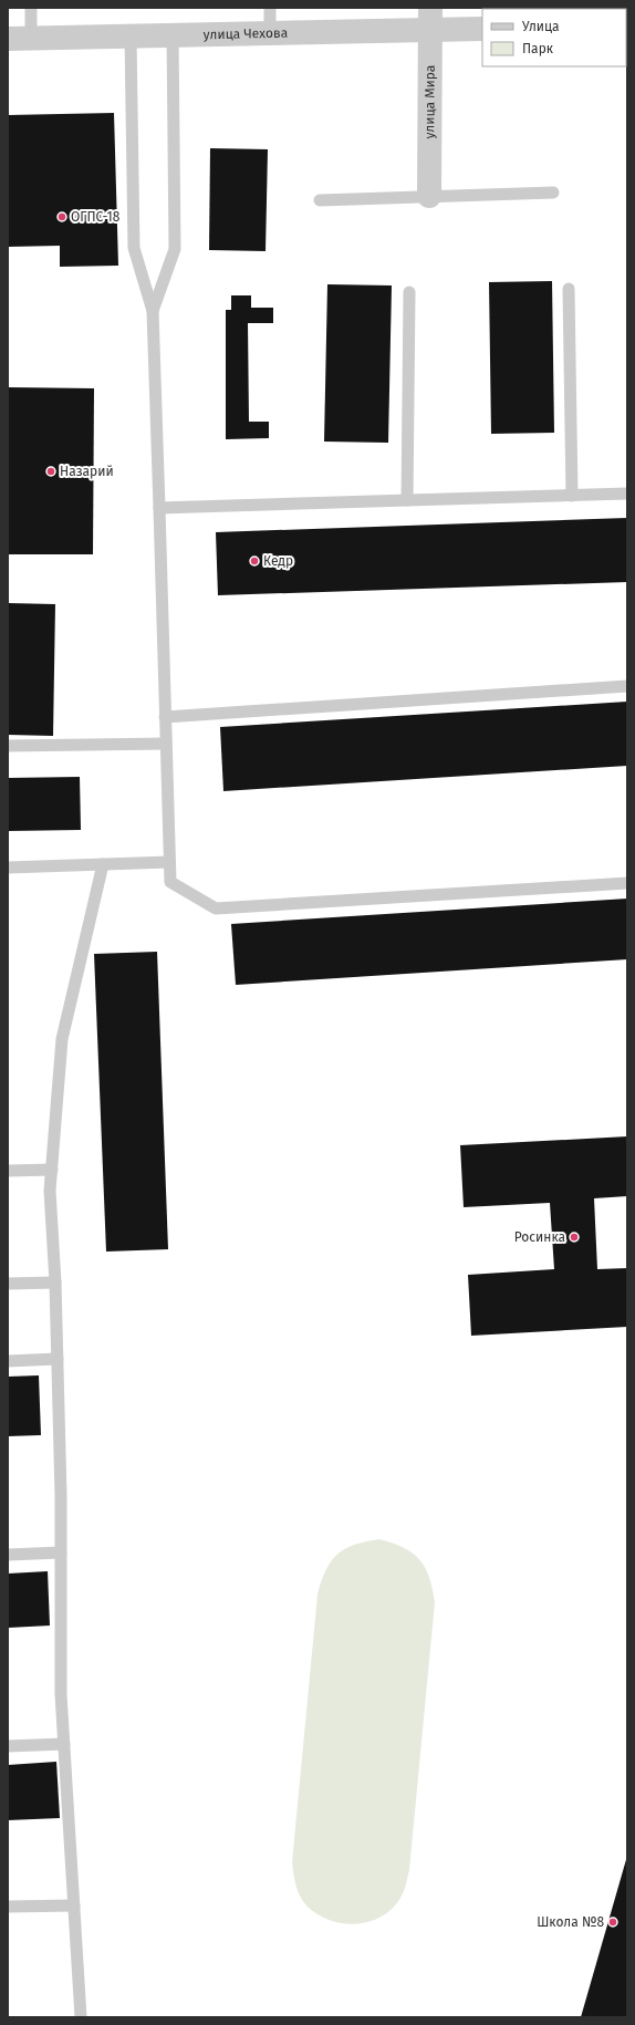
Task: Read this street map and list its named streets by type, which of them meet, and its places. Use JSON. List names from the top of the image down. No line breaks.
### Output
{"streets":{"street":["улица Чехова","улица Мира"]},"crossings":[["улица Чехова","улица Мира"]],"places":["ОГПС-18","Назарий","Кедр","Росинка","Школа №8"],"legend":["Улица","Парк"]}
